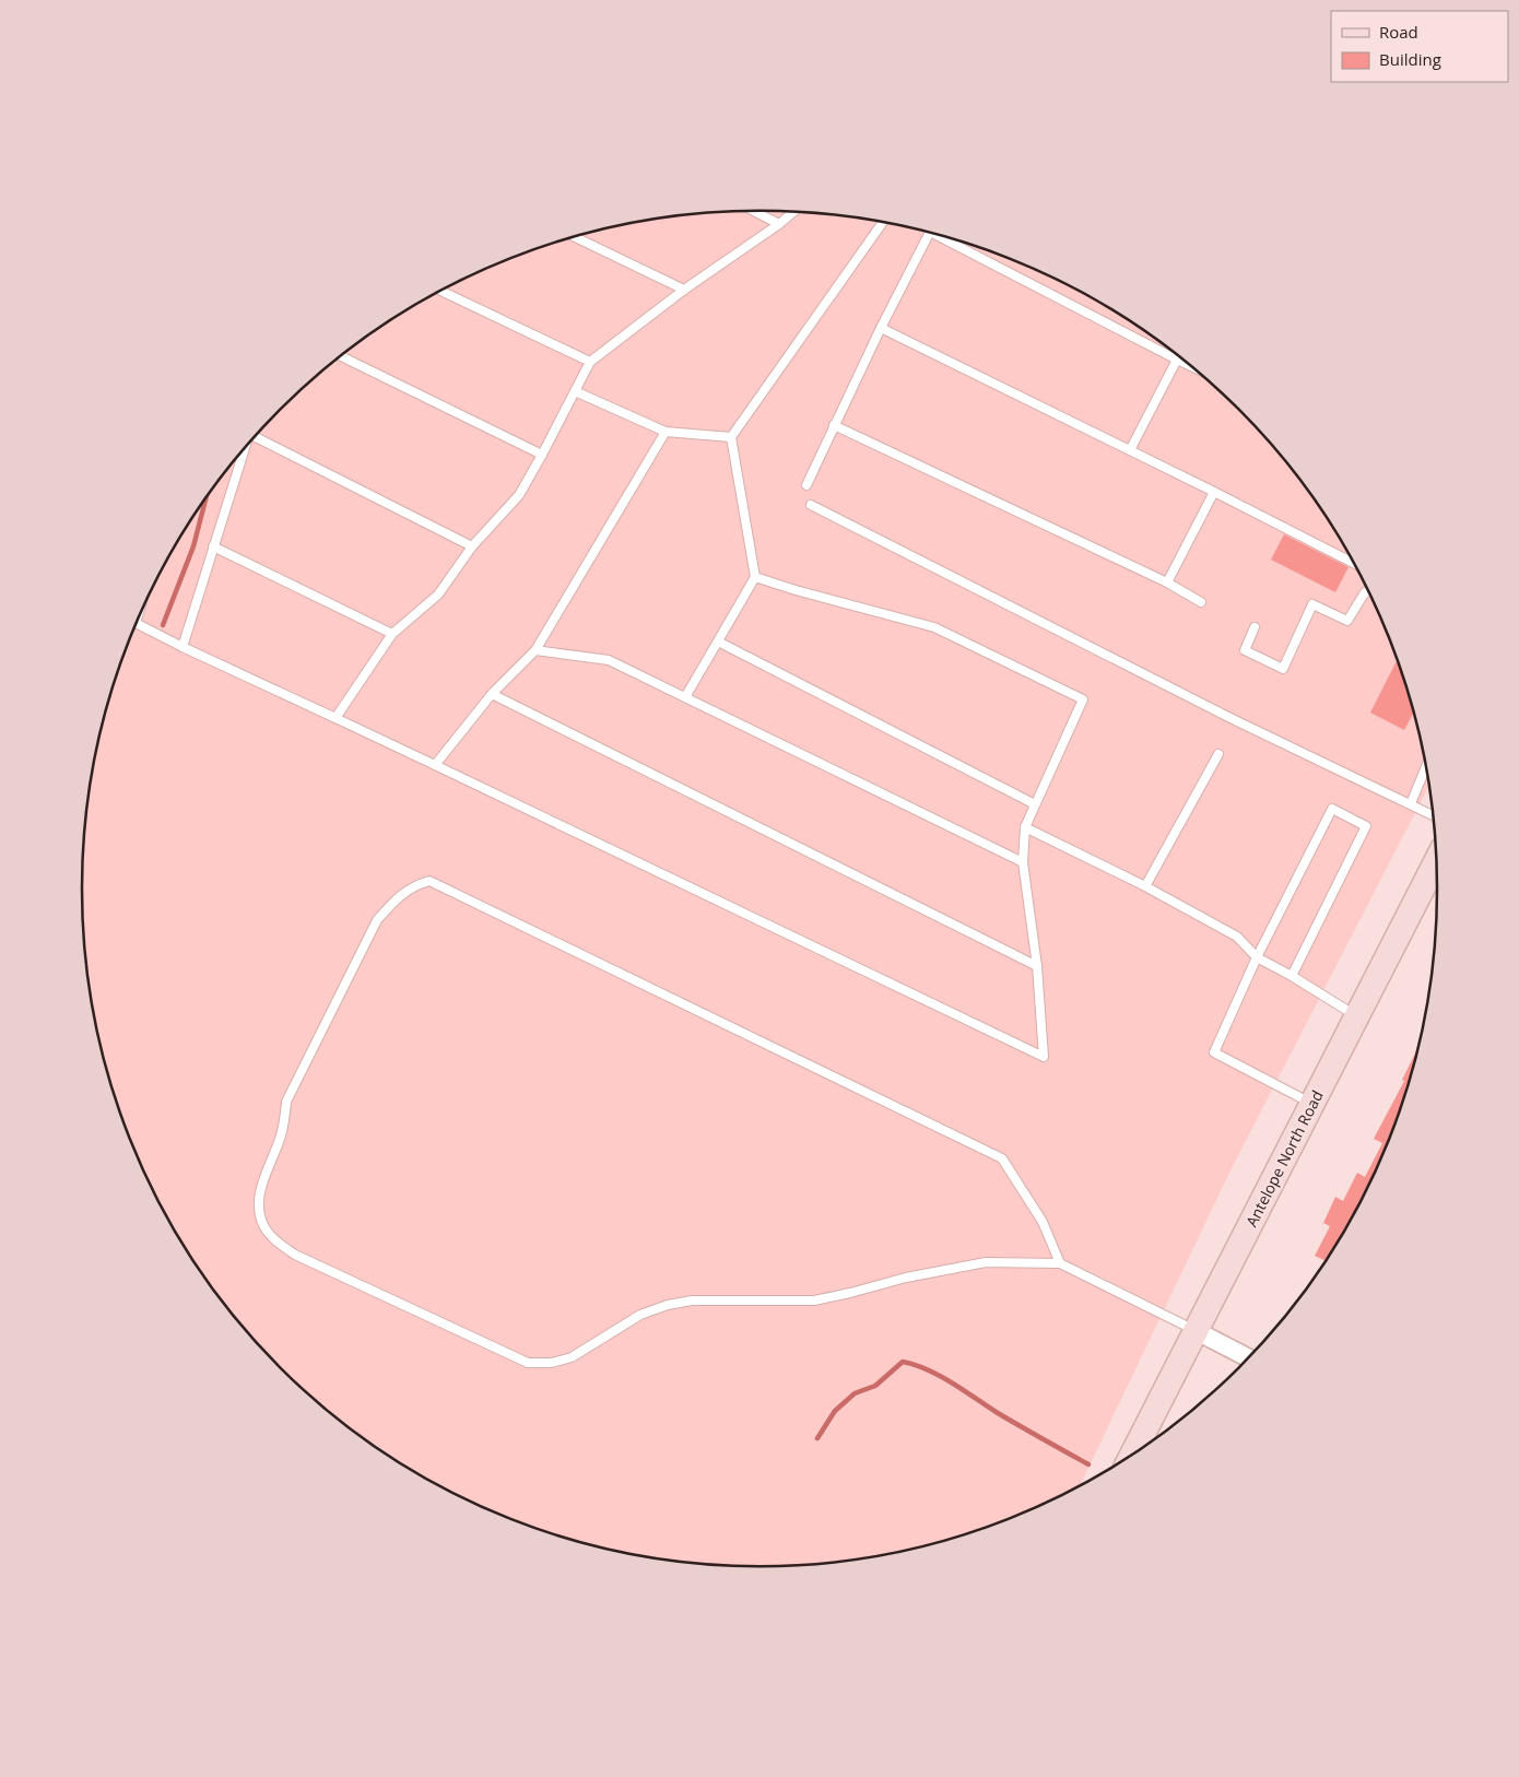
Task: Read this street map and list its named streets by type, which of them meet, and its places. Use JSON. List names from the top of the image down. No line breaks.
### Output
{"streets":{"main road":["Antelope North Road"]},"legend":["Road","Building"]}
